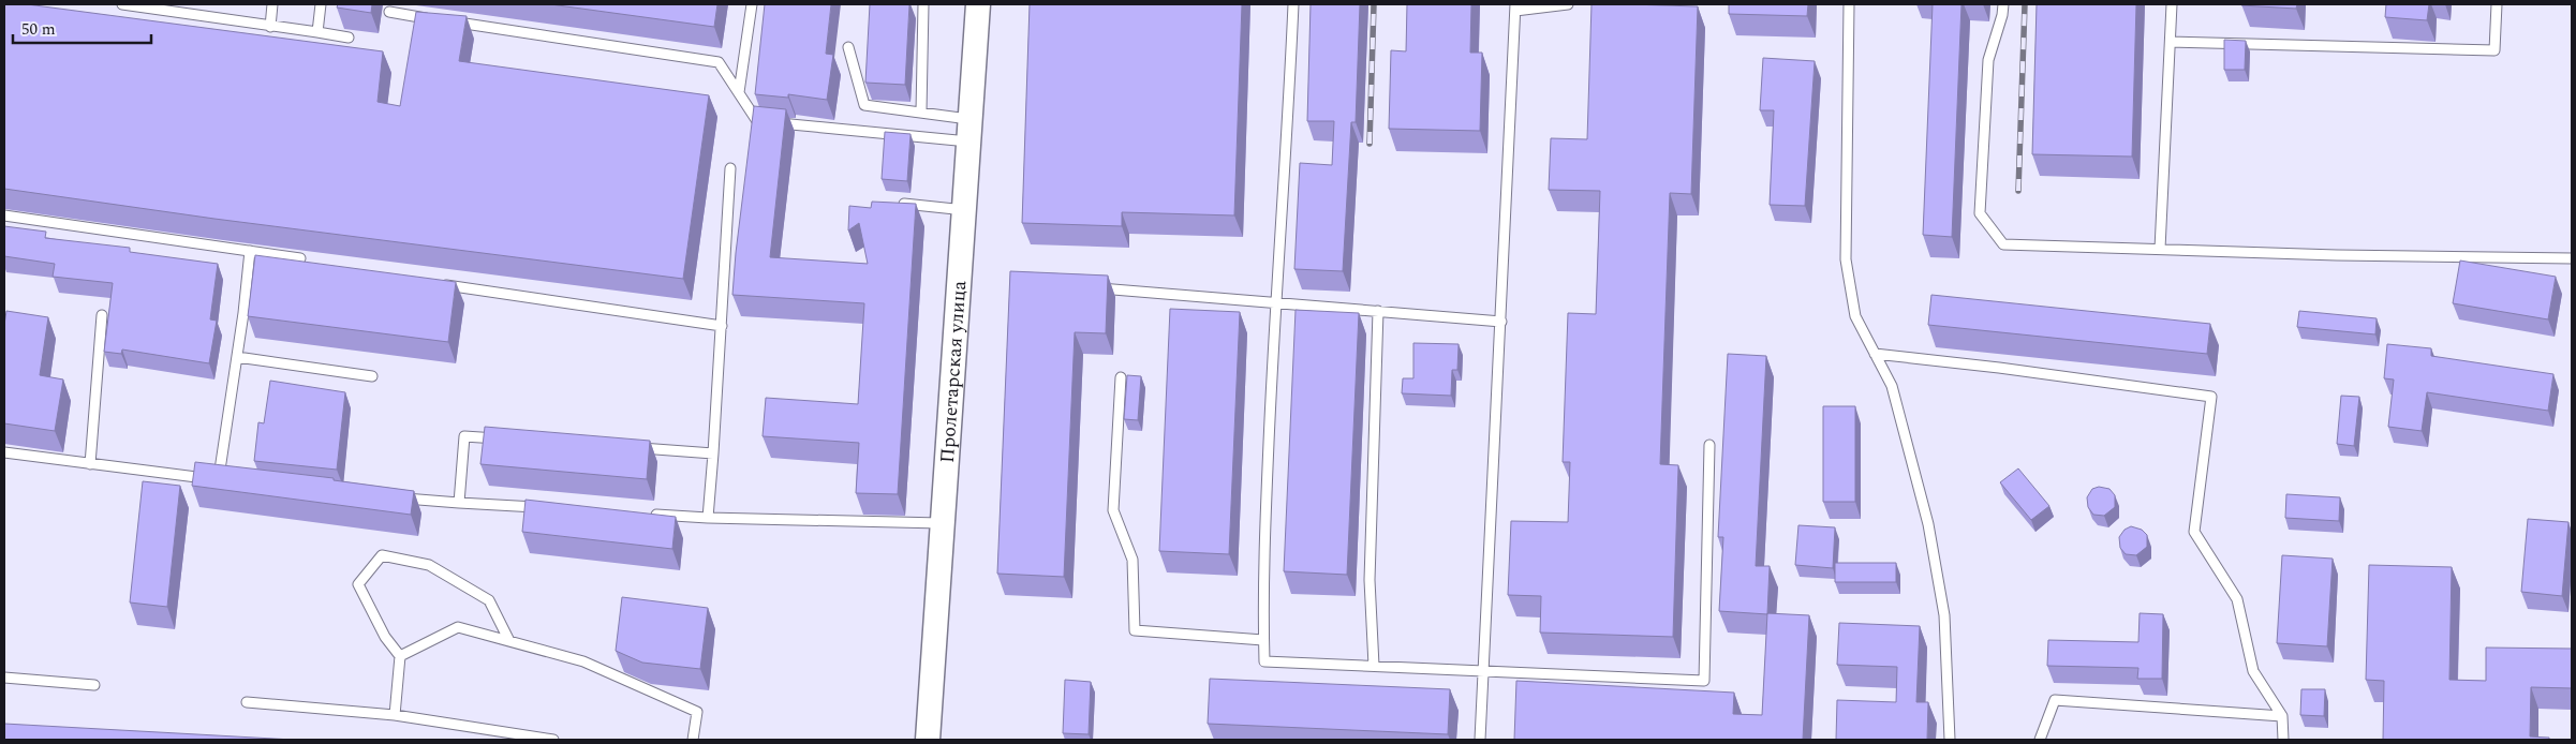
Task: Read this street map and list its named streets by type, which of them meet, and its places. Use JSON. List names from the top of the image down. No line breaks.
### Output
{"streets":{"street":["Пролетарская улица"]},"scale_bar":"50 m"}
